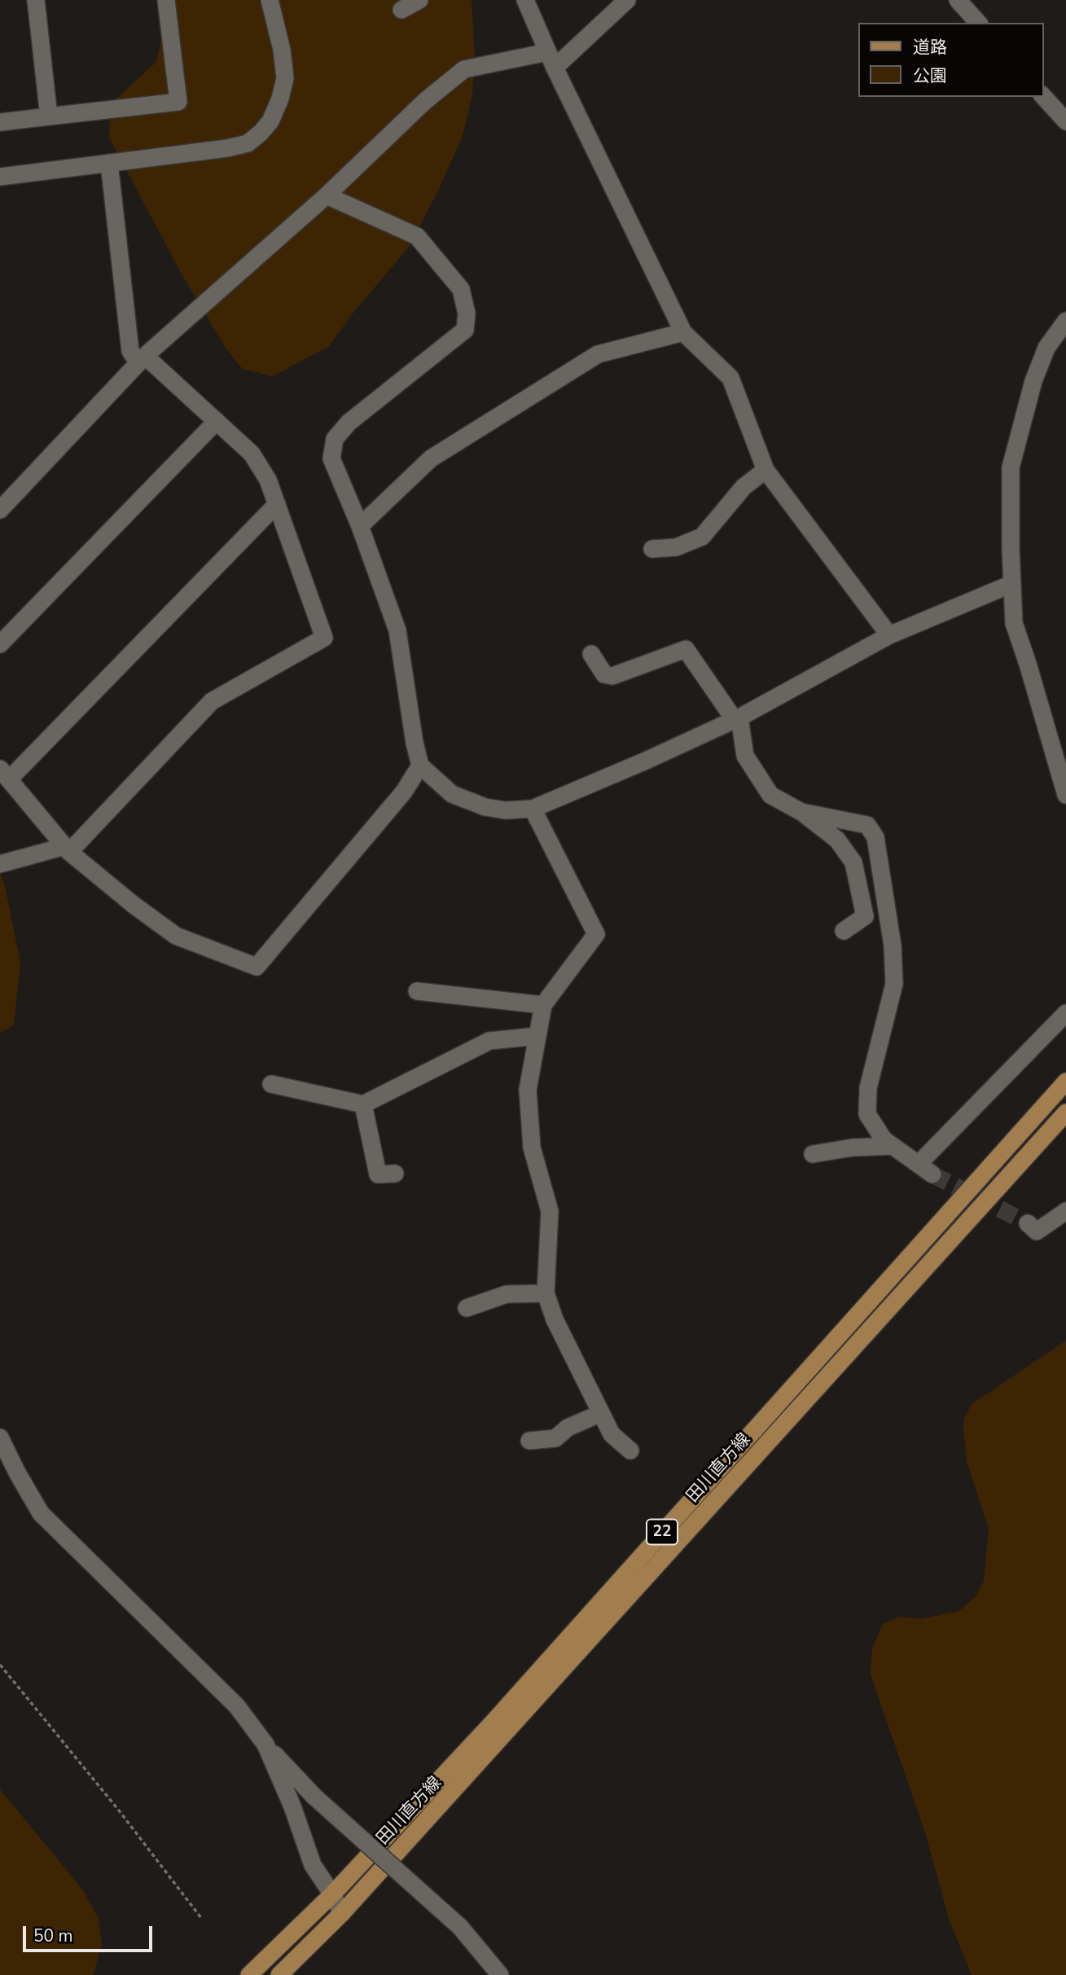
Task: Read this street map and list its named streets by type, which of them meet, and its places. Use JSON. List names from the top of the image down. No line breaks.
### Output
{"streets":{"main road":["田川直方線","22"]},"legend":["道路","公園"],"scale_bar":"50 m"}
